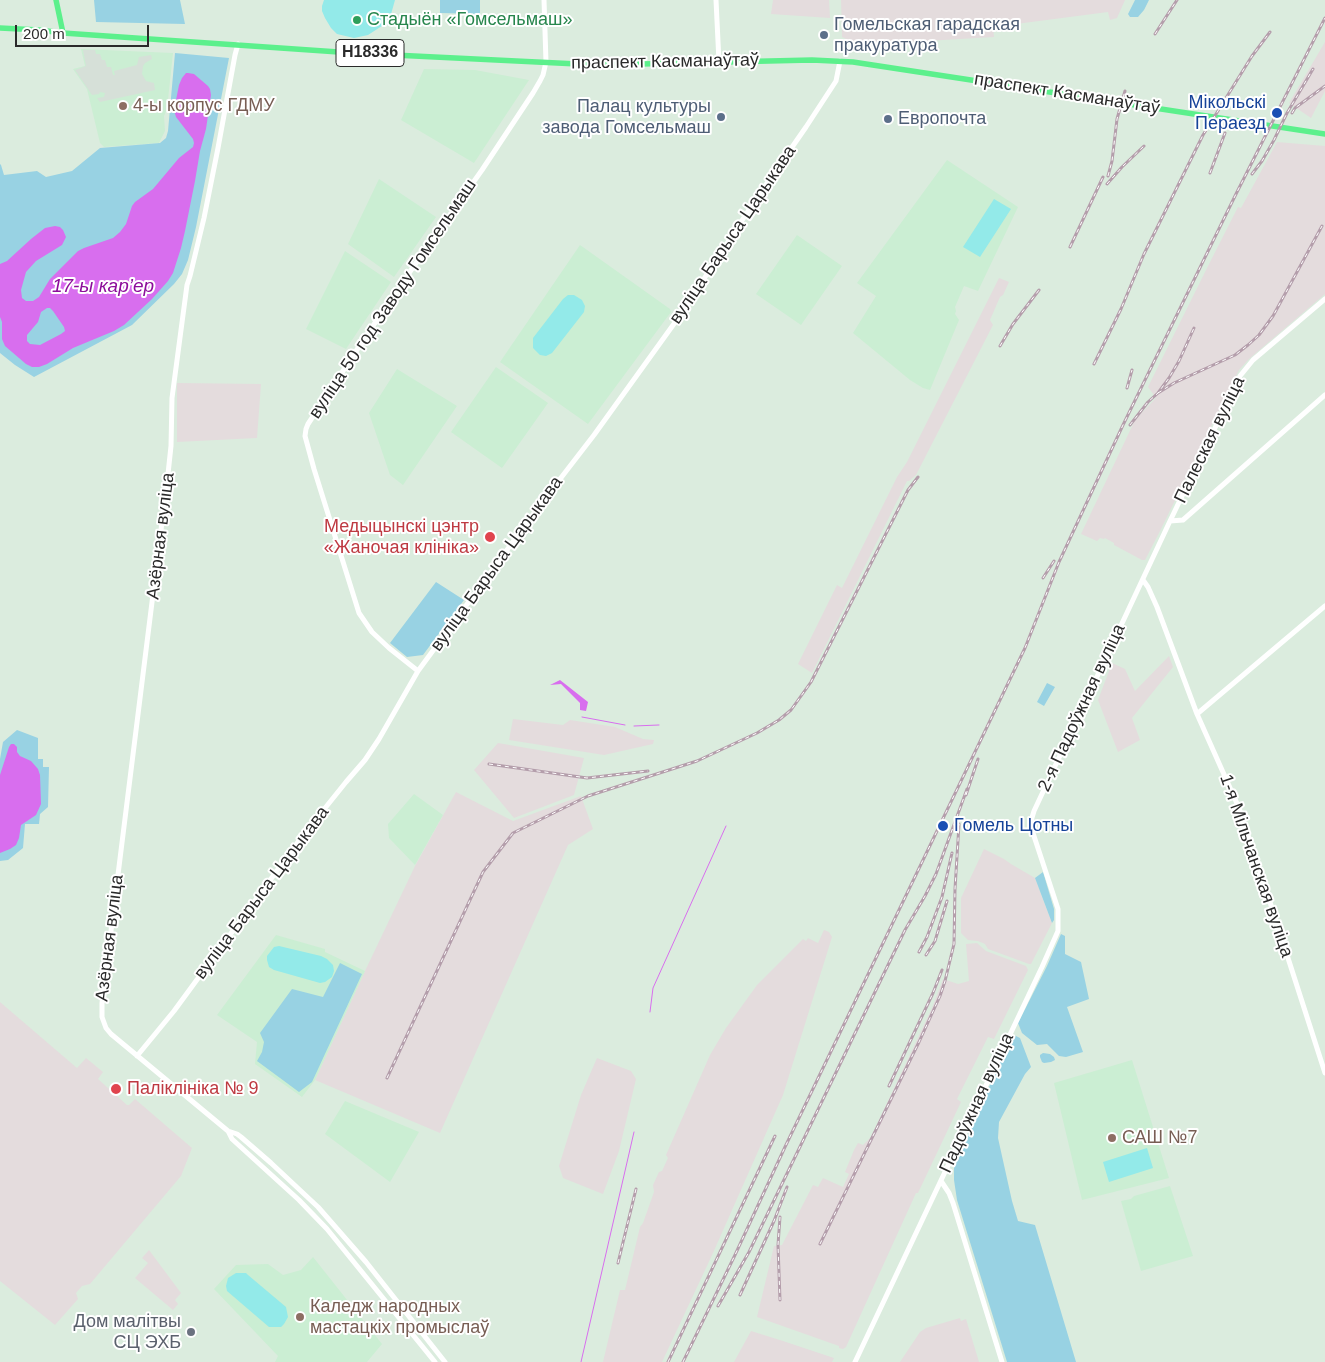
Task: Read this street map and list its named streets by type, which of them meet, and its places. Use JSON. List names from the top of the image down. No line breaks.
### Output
{"streets":{"main road":["Н18336","праспект Касманаўтаў","вуліца Барыса Царыкава","вуліца 50 год Заводу Гомсельмаш","Палеская вуліца","Азёрная вуліца","2-я Падоўжная вуліца","1-я Мільчанская вуліца","Падоўжная вуліца"]},"crossings":[["праспект Касманаўтаў","вуліца Барыса Царыкава"],["праспект Касманаўтаў","вуліца 50 год Заводу Гомсельмаш"],["праспект Касманаўтаў","Азёрная вуліца"],["вуліца Барыса Царыкава","вуліца 50 год Заводу Гомсельмаш"],["вуліца Барыса Царыкава","Азёрная вуліца"],["Палеская вуліца","2-я Падоўжная вуліца"],["Палеская вуліца","1-я Мільчанская вуліца"],["2-я Падоўжная вуліца","1-я Мільчанская вуліца"],["2-я Падоўжная вуліца","Падоўжная вуліца"]],"water":["17-ы кар’ер"],"places":["Стадыён «Гомсельмаш»","Гомельская гарадская пракуратура","4-ы корпус ГДМУ","Мікольскі Пераезд","Палац культуры завода Гомсельмаш","Европочта","Медыцынскі цэнтр «Жаночая клініка»","Гомель Цотны","Паліклініка № 9","САШ №7","Каледж народных мастацкіх промыслаў","Дом малітвы СЦ ЭХБ"],"scale_bar":"200 m"}
